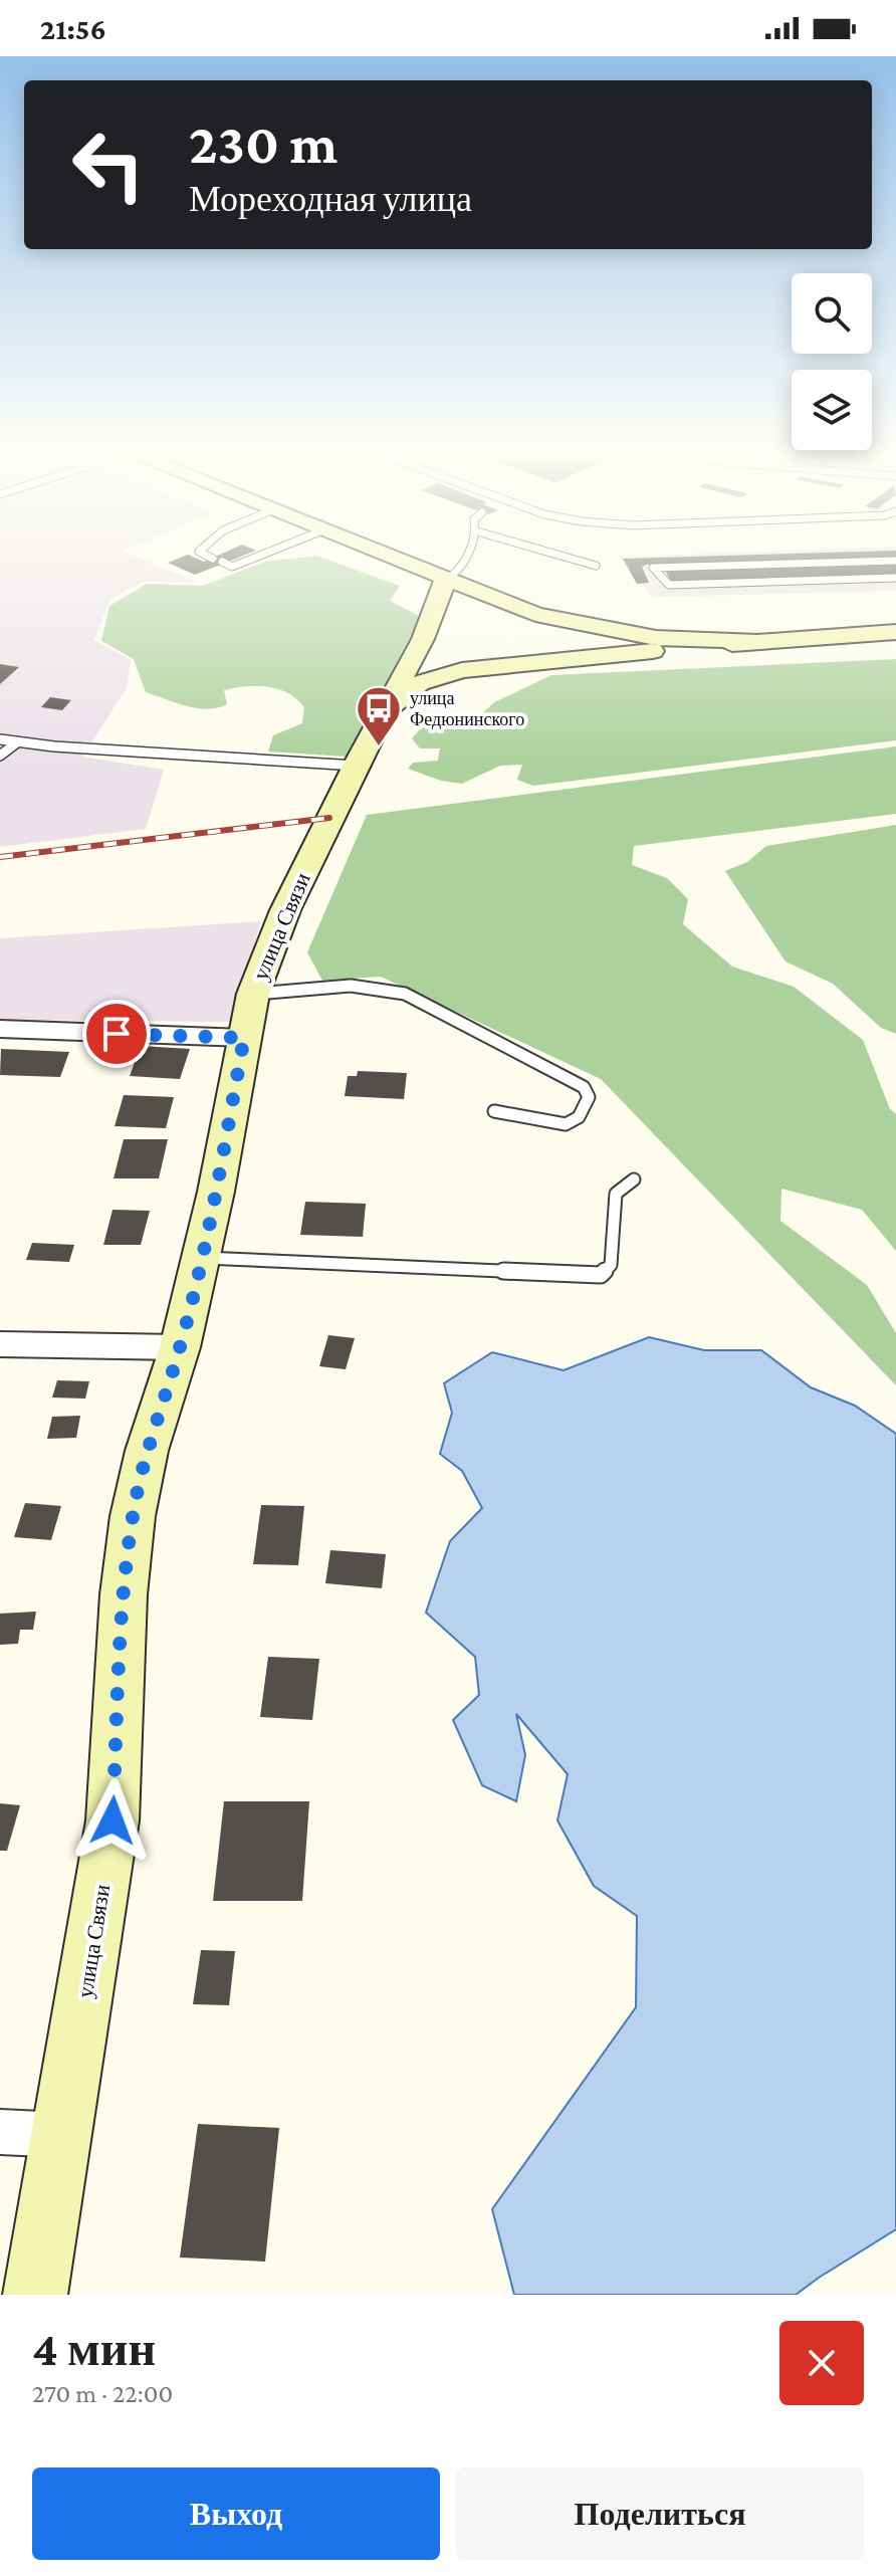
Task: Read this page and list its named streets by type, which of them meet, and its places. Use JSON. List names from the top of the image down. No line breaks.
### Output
{"streets":{"main road":["улица Связи"]},"places":{"bus stop":["улица Федюнинского"]},"page":{"status":"21:56","turn":["230 m","Мореходная улица"],"heading":["4 мин","270 m · 22:00"],"buttons":["Выход","Поделиться"]}}
